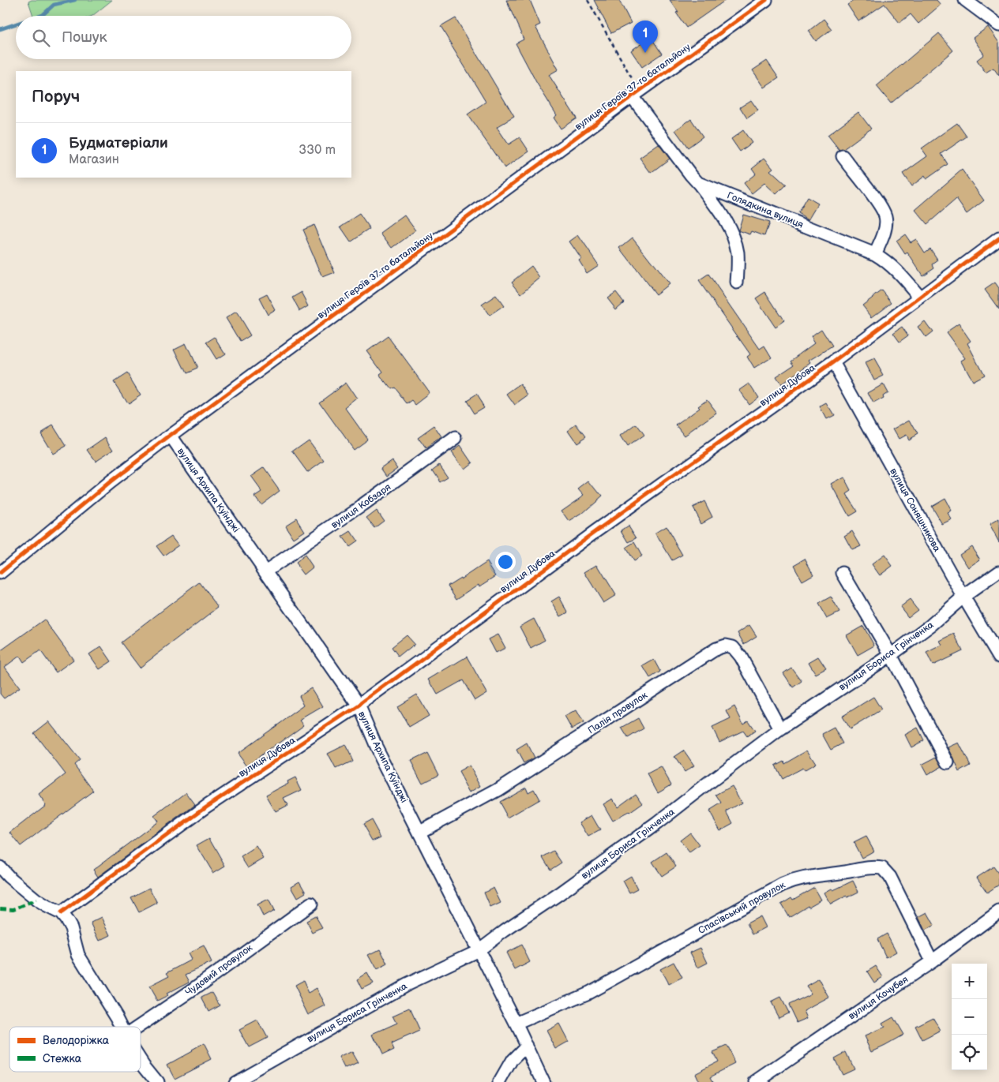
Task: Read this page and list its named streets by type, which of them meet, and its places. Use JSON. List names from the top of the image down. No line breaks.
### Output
{"streets":{"street":["вулиця Героїв 37-го батальйону","Голядкина вулиця","вулиця Дубова","вулиця Архипа Куїнджі","вулиця Кобзаря","вулиця Соняшникова","вулиця Бориса Грінченка","Палія провулок","Спасівський провулок","Чудовий провулок","вулиця Кочубея"]},"crossings":[["вулиця Героїв 37-го батальйону","Голядкина вулиця"],["вулиця Героїв 37-го батальйону","вулиця Архипа Куїнджі"],["Голядкина вулиця","вулиця Дубова"],["вулиця Дубова","вулиця Архипа Куїнджі"],["вулиця Дубова","вулиця Соняшникова"],["вулиця Архипа Куїнджі","вулиця Кобзаря"],["вулиця Архипа Куїнджі","вулиця Бориса Грінченка"],["вулиця Архипа Куїнджі","Палія провулок"],["вулиця Архипа Куїнджі","Спасівський провулок"],["вулиця Соняшникова","вулиця Бориса Грінченка"],["вулиця Бориса Грінченка","Палія провулок"],["Спасівський провулок","вулиця Кочубея"]],"legend":["Велодоріжка","Стежка"],"page":{"search":"Пошук","pins":"1","heading":"Поруч","list":[{"mark":"1","name":"Будматеріали","note":"Магазин","value":"330 m"}],"map_buttons":["+","−"]}}
